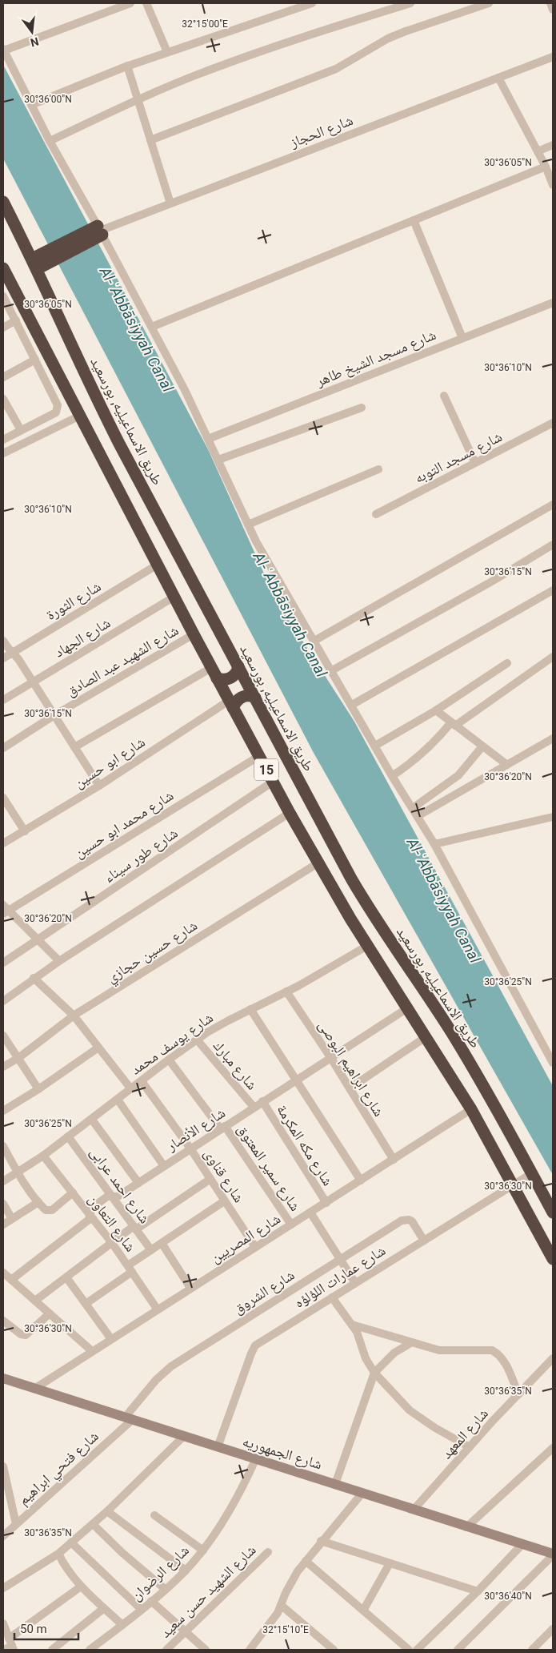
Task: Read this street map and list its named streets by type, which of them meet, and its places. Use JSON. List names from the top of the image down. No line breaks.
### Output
{"streets":{"highway":["طريق الاسماعيليه, بورسعيد","15"],"main road":["شارع الجمهوريه"],"street":["شارع الحجاز","شارع مسجد الشيخ طاهر","شارع مسجد التوبه","شارع الثورة","شارع الجهاد","شارع الشهيد عبد الصادق","شارع ابو حسين","شارع محمد ابو حسين","شارع طور سيناء","شارع حسين حجازي","شارع يوسف محمد","شارع مبارك","شارع ابراهيم البوصى","شارع الأنصار","شارع مكه المكرمة","شارع سمير المعتوق","شارع قناوى","شارع احمد عرابى","شارع التعاون","شارع المصريين","شارع عمارات اللؤلؤه","شارع الشروق","شارع المعهد","شارع فتحي ابراهيم","شارع الرضوان","شارع الشهيد حسن سعيد"]},"crossings":[["طريق الاسماعيليه, بورسعيد","شارع عمارات اللؤلؤه"],["شارع الثورة","15"],["شارع الجهاد","15"],["شارع الشهيد عبد الصادق","15"],["شارع ابو حسين","15"],["15","شارع محمد ابو حسين"],["15","شارع طور سيناء"],["15","شارع حسين حجازي"],["15","شارع يوسف محمد"],["15","شارع الأنصار"],["15","شارع المصريين"],["15","شارع عمارات اللؤلؤه"],["شارع يوسف محمد","شارع مبارك"],["شارع يوسف محمد","شارع ابراهيم البوصى"],["شارع يوسف محمد","شارع سمير المعتوق"],["شارع يوسف محمد","شارع قناوى"],["شارع يوسف محمد","شارع احمد عرابى"],["شارع يوسف محمد","شارع التعاون"],["شارع مبارك","شارع الأنصار"],["شارع ابراهيم البوصى","شارع الأنصار"],["شارع ابراهيم البوصى","شارع المصريين"],["شارع الأنصار","شارع مكه المكرمة"],["شارع الأنصار","شارع سمير المعتوق"],["شارع الأنصار","شارع قناوى"],["شارع الأنصار","شارع احمد عرابى"],["شارع الأنصار","شارع التعاون"],["شارع مكه المكرمة","شارع المصريين"],["شارع سمير المعتوق","شارع المصريين"],["شارع قناوى","شارع المصريين"],["شارع التعاون","شارع المصريين"],["شارع المصريين","شارع الجمهوريه"],["شارع عمارات اللؤلؤه","شارع الشروق"],["شارع عمارات اللؤلؤه","شارع الجمهوريه"],["شارع الشروق","شارع الجمهوريه"],["شارع الشروق","شارع فتحي ابراهيم"],["شارع المعهد","شارع الجمهوريه"],["شارع الجمهوريه","شارع فتحي ابراهيم"],["شارع الجمهوريه","شارع الرضوان"]],"water":["Al-ʿAbbāsiyyah Canal"],"scale_bar":"50 m","north":"bottom","coordinates":["32°15'00\"E","30°36'00\"N","30°36'05\"N","30°36'10\"N","30°36'15\"N","30°36'20\"N","30°36'25\"N","30°36'30\"N","30°36'35\"N","30°36'40\"N","32°15'10\"E"]}
